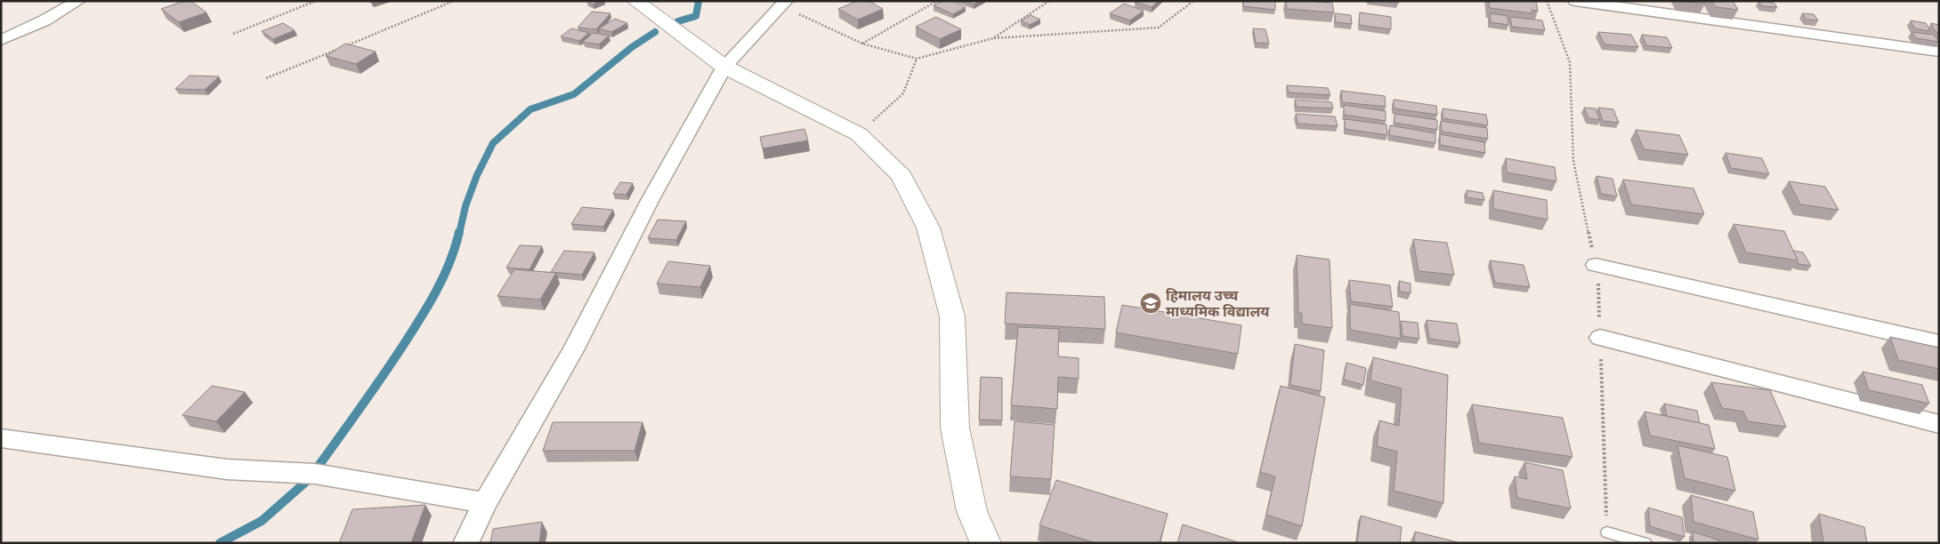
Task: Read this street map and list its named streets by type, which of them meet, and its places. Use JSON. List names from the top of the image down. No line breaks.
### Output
{"places":{"school or university":["हिमालय उच्च माध्यमिक विद्यालय"]}}
